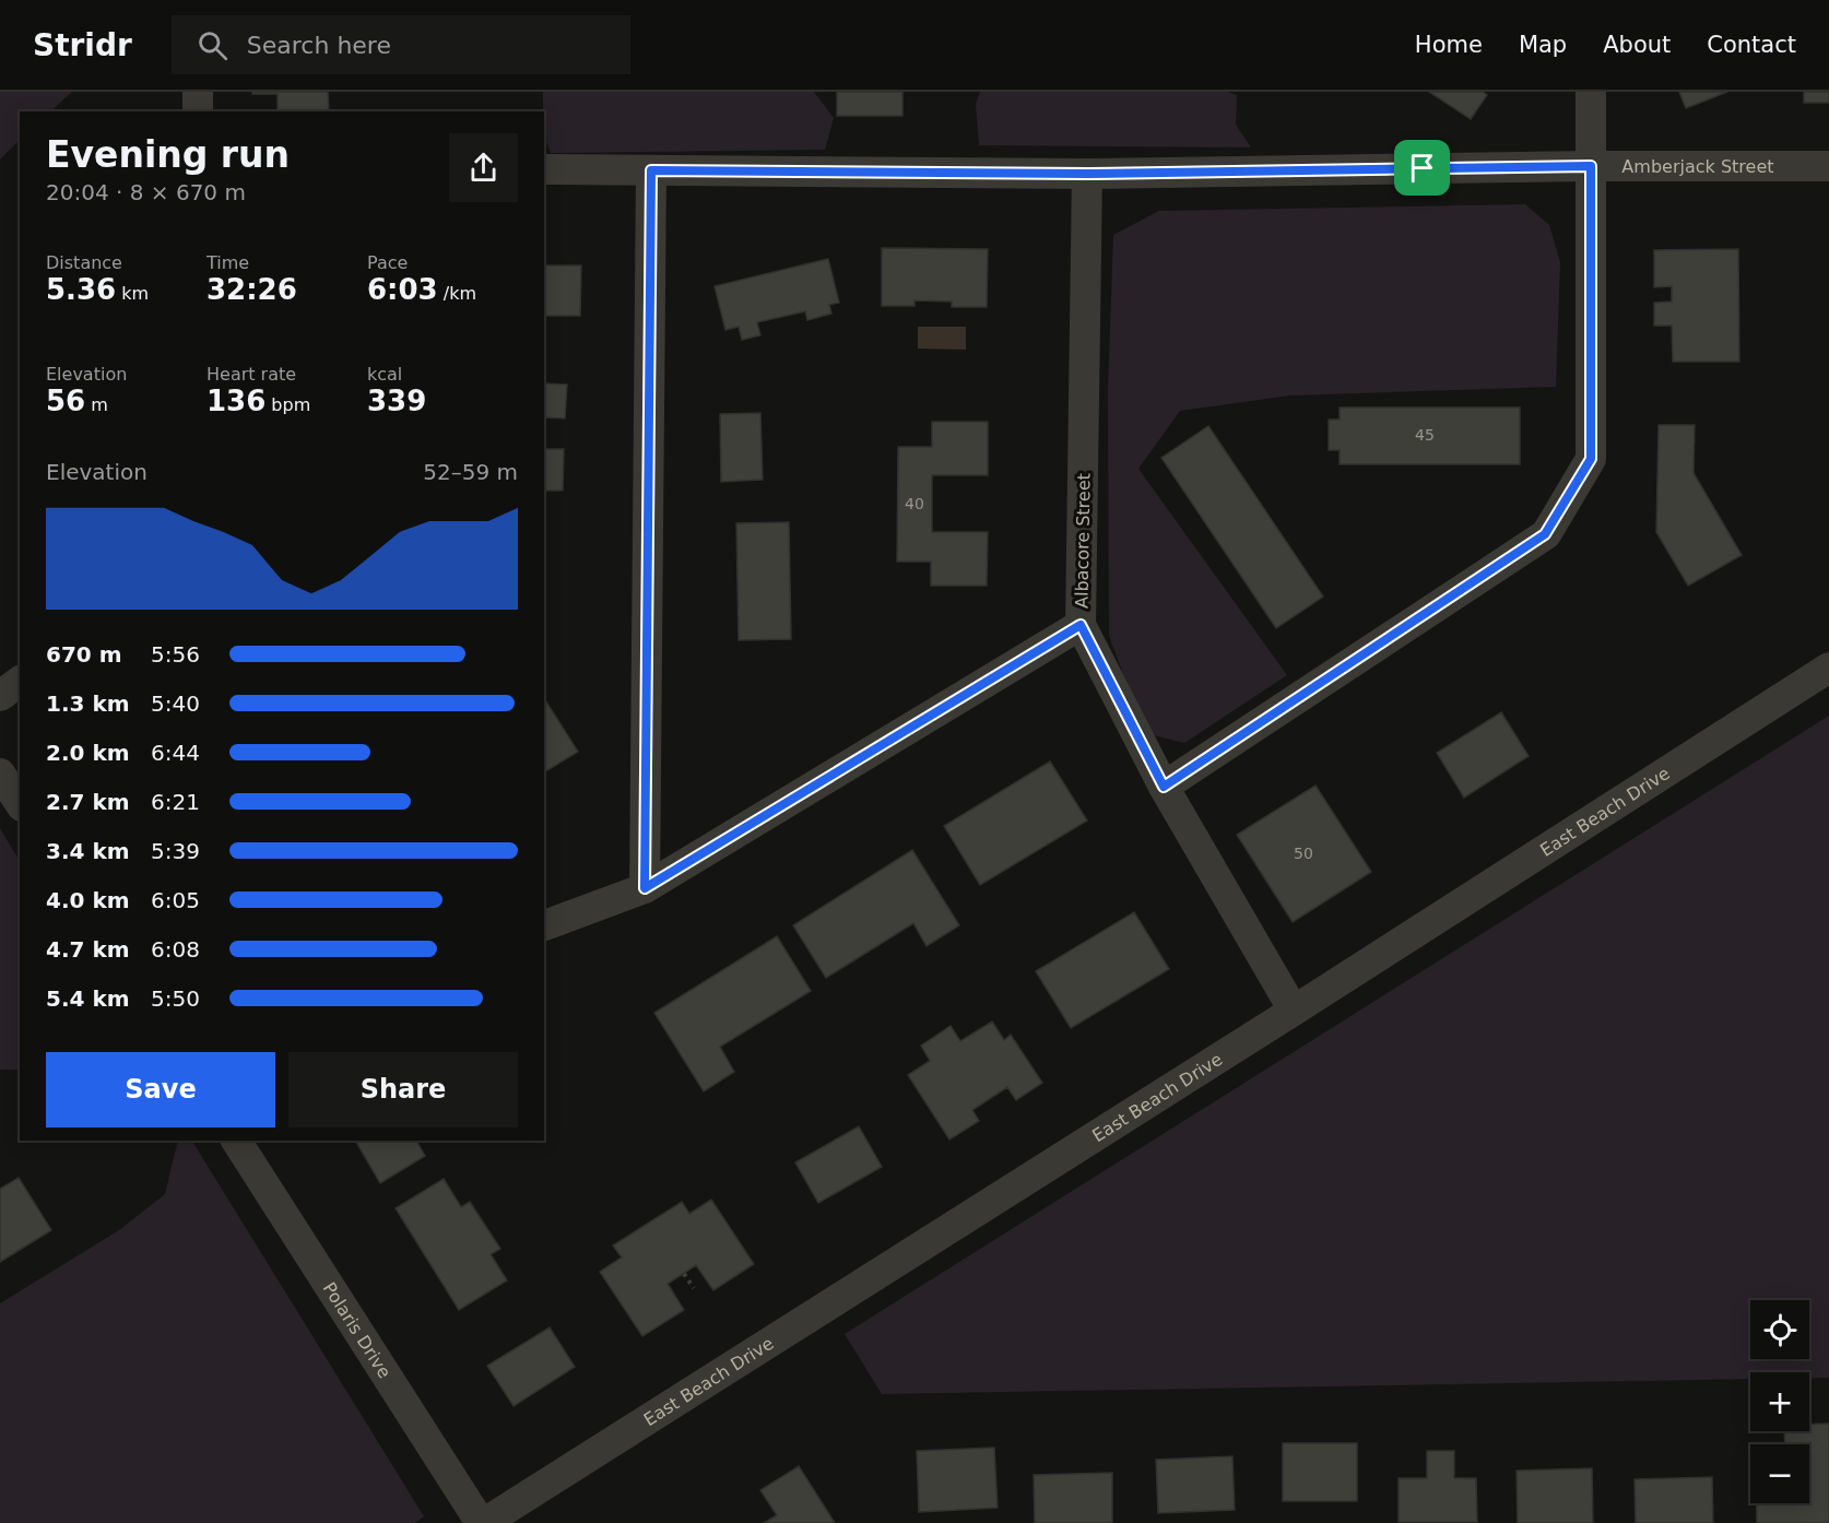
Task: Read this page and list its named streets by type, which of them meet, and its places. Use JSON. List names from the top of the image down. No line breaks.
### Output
{"streets":{"street":["Amberjack Street","Albacore Street","East Beach Drive","Polaris Drive"]},"crossings":[["Amberjack Street","Albacore Street"],["Albacore Street","East Beach Drive"],["East Beach Drive","Polaris Drive"]],"house_numbers":["45","40","50"],"page":{"header":"Stridr","search":"Search here","nav":["Home","Map","About","Contact"],"heading":["Evening run","20:04 · 8 × 670 m"],"stats":[["Distance","5.36 km"],["Time","32:26"],["Pace","6:03 /km"],["Elevation","56 m"],["Heart rate","136 bpm"],["kcal","339"]],"chart":["Elevation","52–59 m"],"list":[{"name":"670 m","note":"5:56"},{"name":"1.3 km","note":"5:40"},{"name":"2.0 km","note":"6:44"},{"name":"2.7 km","note":"6:21"},{"name":"3.4 km","note":"5:39"},{"name":"4.0 km","note":"6:05"},{"name":"4.7 km","note":"6:08"},{"name":"5.4 km","note":"5:50"}],"buttons":["Save","Share"],"map_buttons":["+","−"]}}
